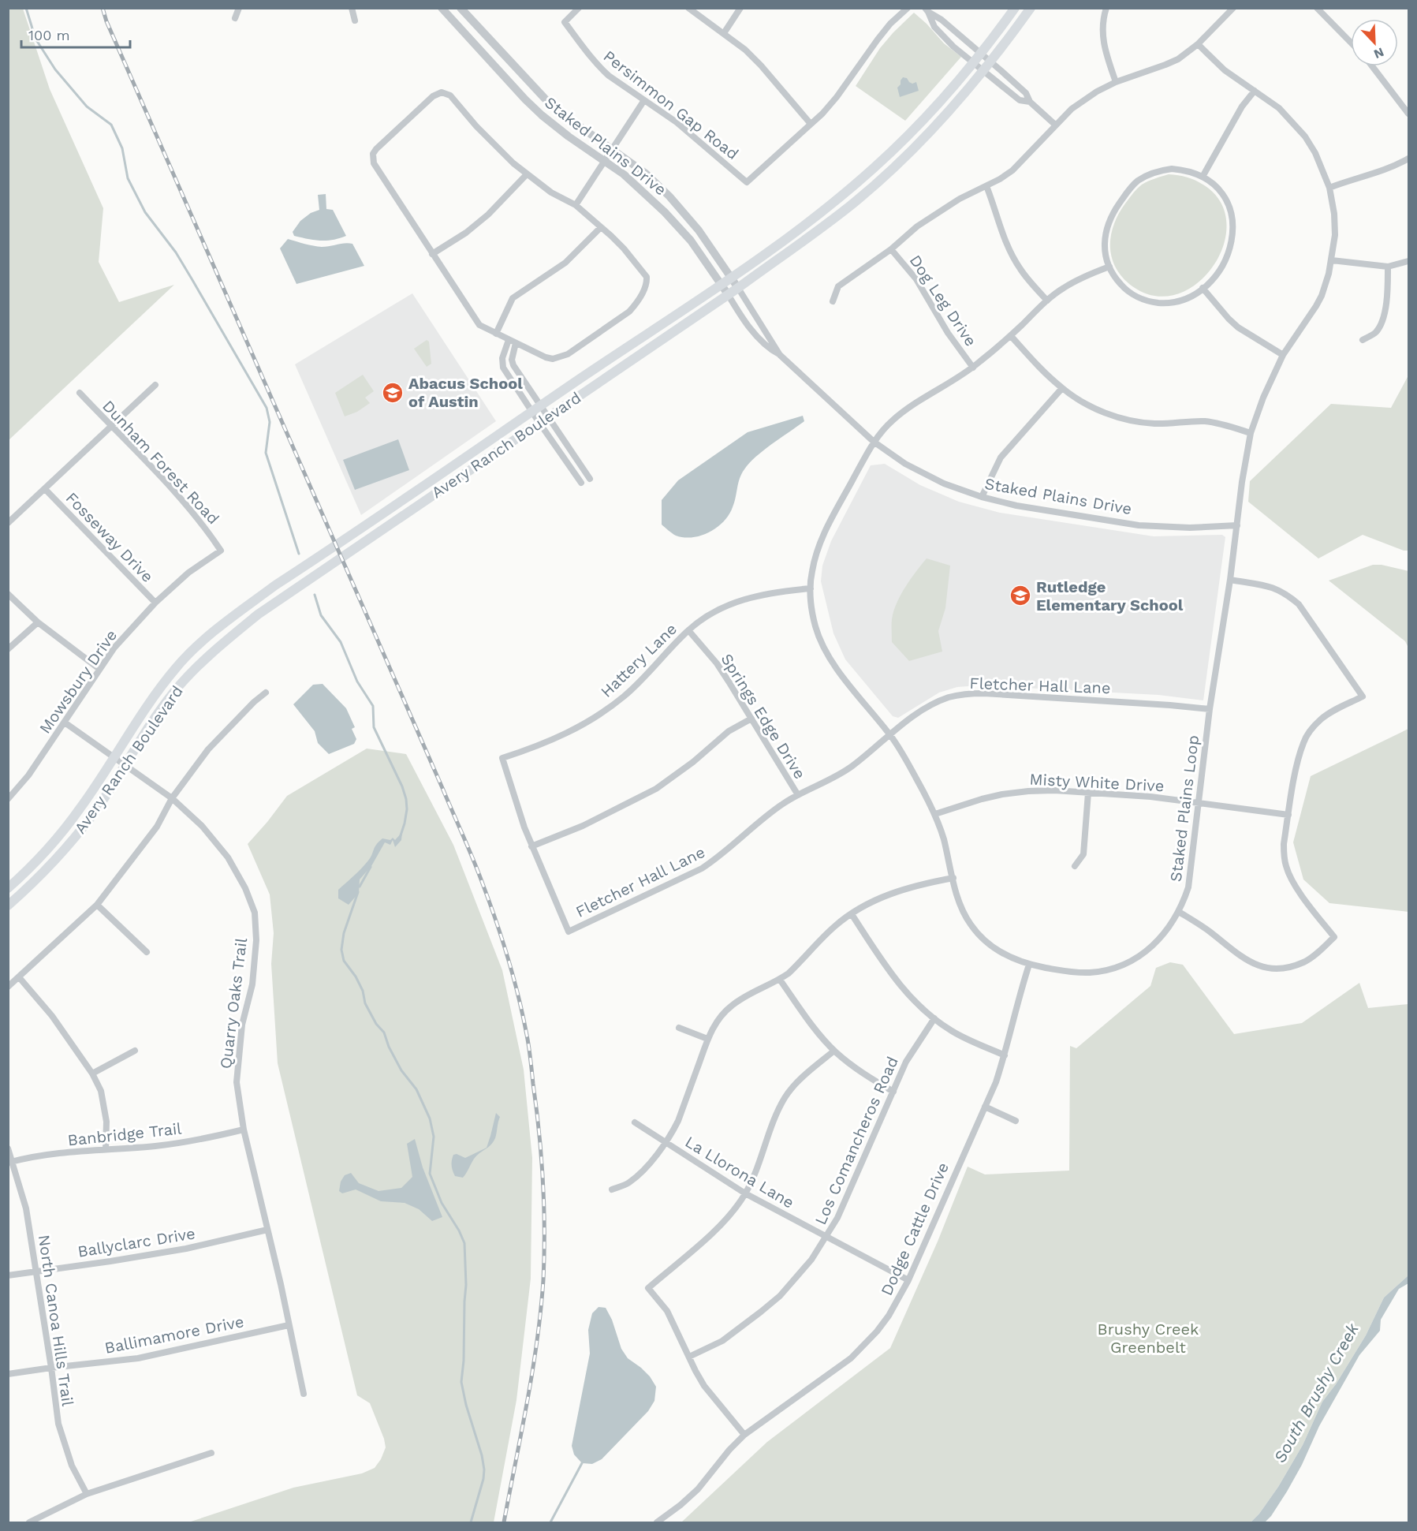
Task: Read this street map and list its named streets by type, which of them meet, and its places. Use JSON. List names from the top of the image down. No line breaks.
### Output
{"streets":{"main road":["Avery Ranch Boulevard"],"street":["Persimmon Gap Road","Staked Plains Drive","Dog Leg Drive","Dunham Forest Road","Fosseway Drive","Hattery Lane","Mowsbury Drive","Fletcher Hall Lane","Springs Edge Drive","Misty White Drive","Staked Plains Loop","Quarry Oaks Trail","Banbridge Trail","Los Comancheros Road","La Llorona Lane","Dodge Cattle Drive","Ballyclarc Drive","North Canoa Hills Trail","Ballimamore Drive"]},"crossings":[["Staked Plains Drive","Avery Ranch Boulevard"],["Staked Plains Drive","Staked Plains Loop"],["Dog Leg Drive","Staked Plains Loop"],["Avery Ranch Boulevard","Quarry Oaks Trail"],["Dunham Forest Road","Mowsbury Drive"],["Fosseway Drive","Mowsbury Drive"],["Hattery Lane","Fletcher Hall Lane"],["Hattery Lane","Springs Edge Drive"],["Hattery Lane","Staked Plains Loop"],["Mowsbury Drive","Quarry Oaks Trail"],["Fletcher Hall Lane","Springs Edge Drive"],["Fletcher Hall Lane","Staked Plains Loop"],["Misty White Drive","Staked Plains Loop"],["Staked Plains Loop","Dodge Cattle Drive"],["Quarry Oaks Trail","Banbridge Trail"],["Quarry Oaks Trail","Ballyclarc Drive"],["Quarry Oaks Trail","Ballimamore Drive"],["Banbridge Trail","North Canoa Hills Trail"],["Los Comancheros Road","La Llorona Lane"],["La Llorona Lane","Dodge Cattle Drive"],["Ballyclarc Drive","North Canoa Hills Trail"],["North Canoa Hills Trail","Ballimamore Drive"]],"water":["South Brushy Creek"],"parks":["Brushy Creek Greenbelt"],"places":{"school or university":["Abacus School of Austin","Rutledge Elementary School"]},"scale_bar":"100 m","north":"bottom right"}
